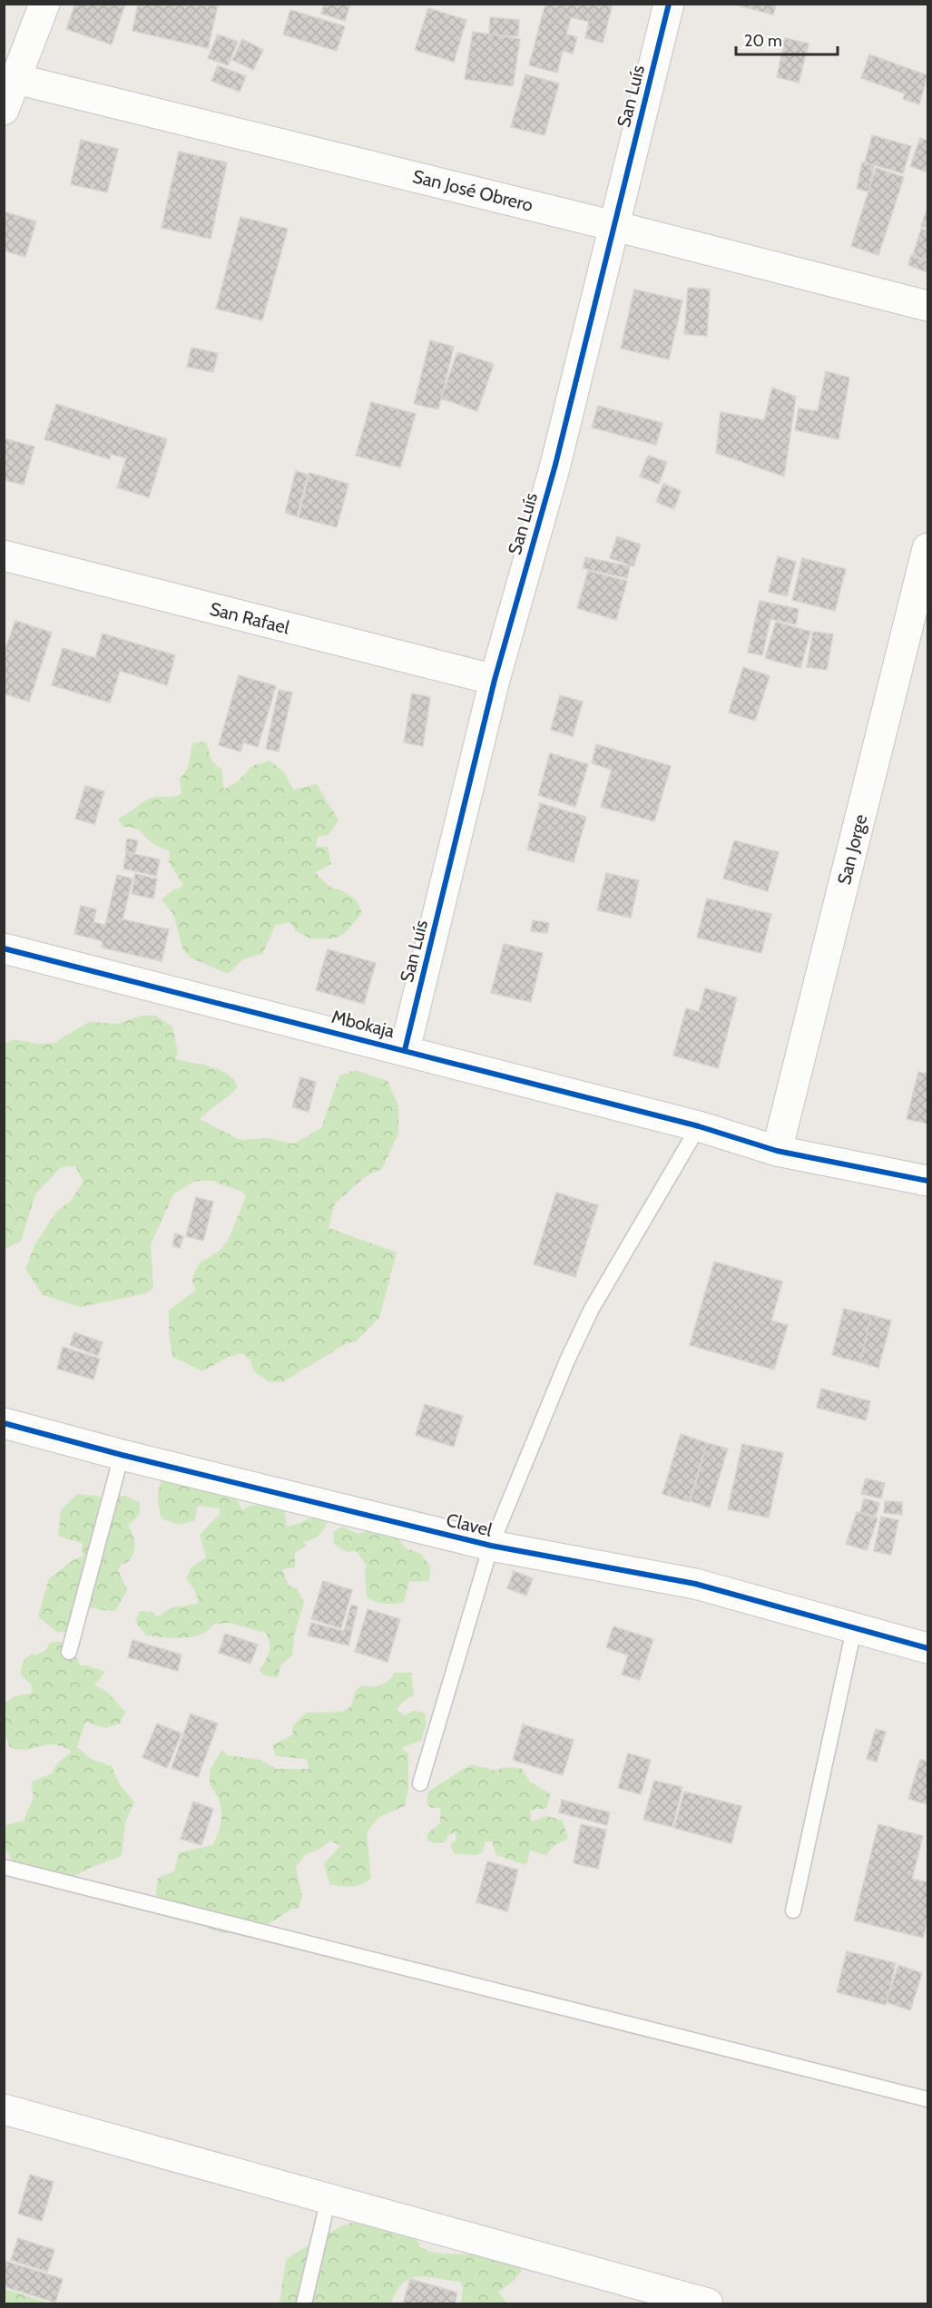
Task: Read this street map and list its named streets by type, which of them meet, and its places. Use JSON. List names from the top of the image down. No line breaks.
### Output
{"streets":{"street":["San Luís","San José Obrero","San Rafael","San Jorge","Mbokaja","Clavel"]},"crossings":[["San Luís","San José Obrero"],["San Luís","San Rafael"],["San Luís","Mbokaja"],["San Jorge","Mbokaja"]],"scale_bar":"20 m"}
